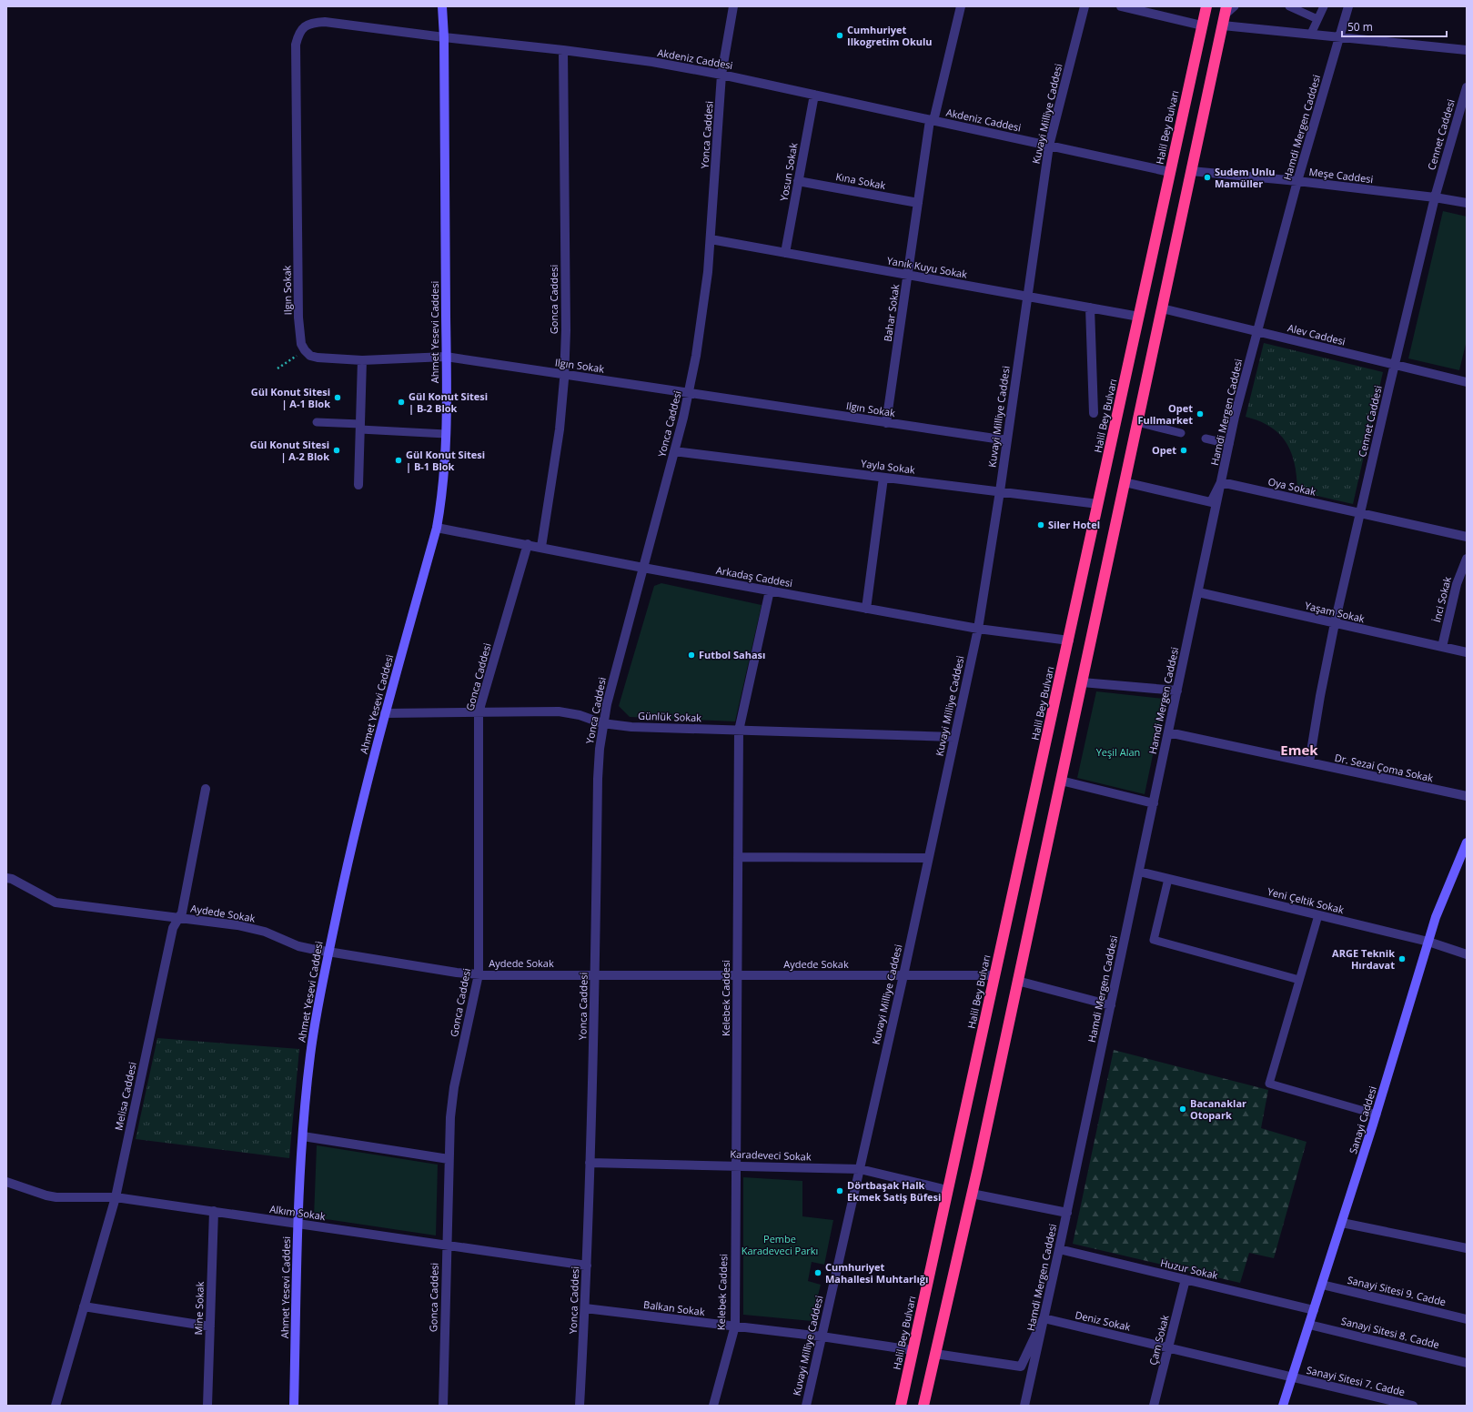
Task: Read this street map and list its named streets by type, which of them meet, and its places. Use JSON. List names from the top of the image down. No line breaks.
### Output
{"streets":{"highway":["Halil Bey Bulvarı"],"street":["Akdeniz Caddesi","Kuvayi Milliye Caddesi","Hamdi Mergen Caddesi","Yonca Caddesi","Cennet Caddesi","Yosun Sokak","Meşe Caddesi","Kına Sokak","Yanık Kuyu Sokak","Ilgın Sokak","Gonca Caddesi","Bahar Sokak","Ahmet Yesevi Caddesi","Alev Caddesi","Yayla Sokak","Oya Sokak","Arkadaş Caddesi","İnci Sokak","Yaşam Sokak","Günlük Sokak","Dr. Sezai Çoma Sokak","Yeni Çeltik Sokak","Aydede Sokak","Kelebek Caddesi","Melisa Caddesi","Sanayi Caddesi","Karadeveci Sokak","Alkım Sokak","Huzur Sokak","Sanayi Sitesi 9. Cadde","Mine Sokak","Balkan Sokak","Deniz Sokak","Sanayi Sitesi 8. Cadde","Çam Sokak","Sanayi Sitesi 7. Cadde"]},"crossings":[["Akdeniz Caddesi","Kuvayi Milliye Caddesi"],["Akdeniz Caddesi","Halil Bey Bulvarı"],["Akdeniz Caddesi","Yonca Caddesi"],["Akdeniz Caddesi","Yosun Sokak"],["Akdeniz Caddesi","Ilgın Sokak"],["Akdeniz Caddesi","Gonca Caddesi"],["Akdeniz Caddesi","Bahar Sokak"],["Akdeniz Caddesi","Ahmet Yesevi Caddesi"],["Kuvayi Milliye Caddesi","Yanık Kuyu Sokak"],["Kuvayi Milliye Caddesi","Ilgın Sokak"],["Kuvayi Milliye Caddesi","Yayla Sokak"],["Kuvayi Milliye Caddesi","Arkadaş Caddesi"],["Kuvayi Milliye Caddesi","Günlük Sokak"],["Kuvayi Milliye Caddesi","Aydede Sokak"],["Kuvayi Milliye Caddesi","Karadeveci Sokak"],["Kuvayi Milliye Caddesi","Balkan Sokak"],["Halil Bey Bulvarı","Yanık Kuyu Sokak"],["Halil Bey Bulvarı","Yayla Sokak"],["Halil Bey Bulvarı","Arkadaş Caddesi"],["Halil Bey Bulvarı","Aydede Sokak"],["Halil Bey Bulvarı","Karadeveci Sokak"],["Halil Bey Bulvarı","Balkan Sokak"],["Hamdi Mergen Caddesi","Meşe Caddesi"],["Hamdi Mergen Caddesi","Alev Caddesi"],["Hamdi Mergen Caddesi","Oya Sokak"],["Hamdi Mergen Caddesi","Yaşam Sokak"],["Hamdi Mergen Caddesi","Dr. Sezai Çoma Sokak"],["Hamdi Mergen Caddesi","Yeni Çeltik Sokak"],["Hamdi Mergen Caddesi","Huzur Sokak"],["Hamdi Mergen Caddesi","Deniz Sokak"],["Yonca Caddesi","Yanık Kuyu Sokak"],["Yonca Caddesi","Ilgın Sokak"],["Yonca Caddesi","Yayla Sokak"],["Yonca Caddesi","Arkadaş Caddesi"],["Yonca Caddesi","Günlük Sokak"],["Yonca Caddesi","Aydede Sokak"],["Yonca Caddesi","Karadeveci Sokak"],["Yonca Caddesi","Alkım Sokak"],["Yonca Caddesi","Balkan Sokak"],["Cennet Caddesi","Meşe Caddesi"],["Cennet Caddesi","Alev Caddesi"],["Cennet Caddesi","Oya Sokak"],["Cennet Caddesi","Yaşam Sokak"],["Cennet Caddesi","Dr. Sezai Çoma Sokak"],["Yosun Sokak","Kına Sokak"],["Yosun Sokak","Yanık Kuyu Sokak"],["Kına Sokak","Bahar Sokak"],["Yanık Kuyu Sokak","Bahar Sokak"],["Ilgın Sokak","Gonca Caddesi"],["Ilgın Sokak","Bahar Sokak"],["Ilgın Sokak","Ahmet Yesevi Caddesi"],["Gonca Caddesi","Arkadaş Caddesi"],["Gonca Caddesi","Günlük Sokak"],["Gonca Caddesi","Aydede Sokak"],["Gonca Caddesi","Alkım Sokak"],["Ahmet Yesevi Caddesi","Arkadaş Caddesi"],["Ahmet Yesevi Caddesi","Günlük Sokak"],["Ahmet Yesevi Caddesi","Aydede Sokak"],["Ahmet Yesevi Caddesi","Alkım Sokak"],["Arkadaş Caddesi","Kelebek Caddesi"],["İnci Sokak","Yaşam Sokak"],["Günlük Sokak","Kelebek Caddesi"],["Yeni Çeltik Sokak","Sanayi Caddesi"],["Aydede Sokak","Kelebek Caddesi"],["Aydede Sokak","Melisa Caddesi"],["Kelebek Caddesi","Karadeveci Sokak"],["Kelebek Caddesi","Balkan Sokak"],["Melisa Caddesi","Alkım Sokak"],["Sanayi Caddesi","Huzur Sokak"],["Sanayi Caddesi","Sanayi Sitesi 9. Cadde"],["Sanayi Caddesi","Deniz Sokak"],["Sanayi Caddesi","Sanayi Sitesi 8. Cadde"],["Sanayi Caddesi","Sanayi Sitesi 7. Cadde"],["Alkım Sokak","Mine Sokak"],["Huzur Sokak","Çam Sokak"],["Deniz Sokak","Çam Sokak"],["Deniz Sokak","Sanayi Sitesi 7. Cadde"]],"districts":["Emek"],"parks":["Yeşil Alan","Pembe Karadeveci Parkı"],"places":["Cumhuriyet Ilkogretim Okulu","Sudem Unlu Mamüller","Gül Konut Sitesi | A-1 Blok","Gül Konut Sitesi | B-2 Blok","Opet Fullmarket","Gül Konut Sitesi | A-2 Blok","Opet","Gül Konut Sitesi | B-1 Blok","Siler Hotel","Futbol Sahası","ARGE Teknik Hırdavat","Bacanaklar Otopark","Dörtbaşak Halk Ekmek Satiş Büfesi","Cumhuriyet Mahallesi Muhtarlığı"],"scale_bar":"50 m"}
